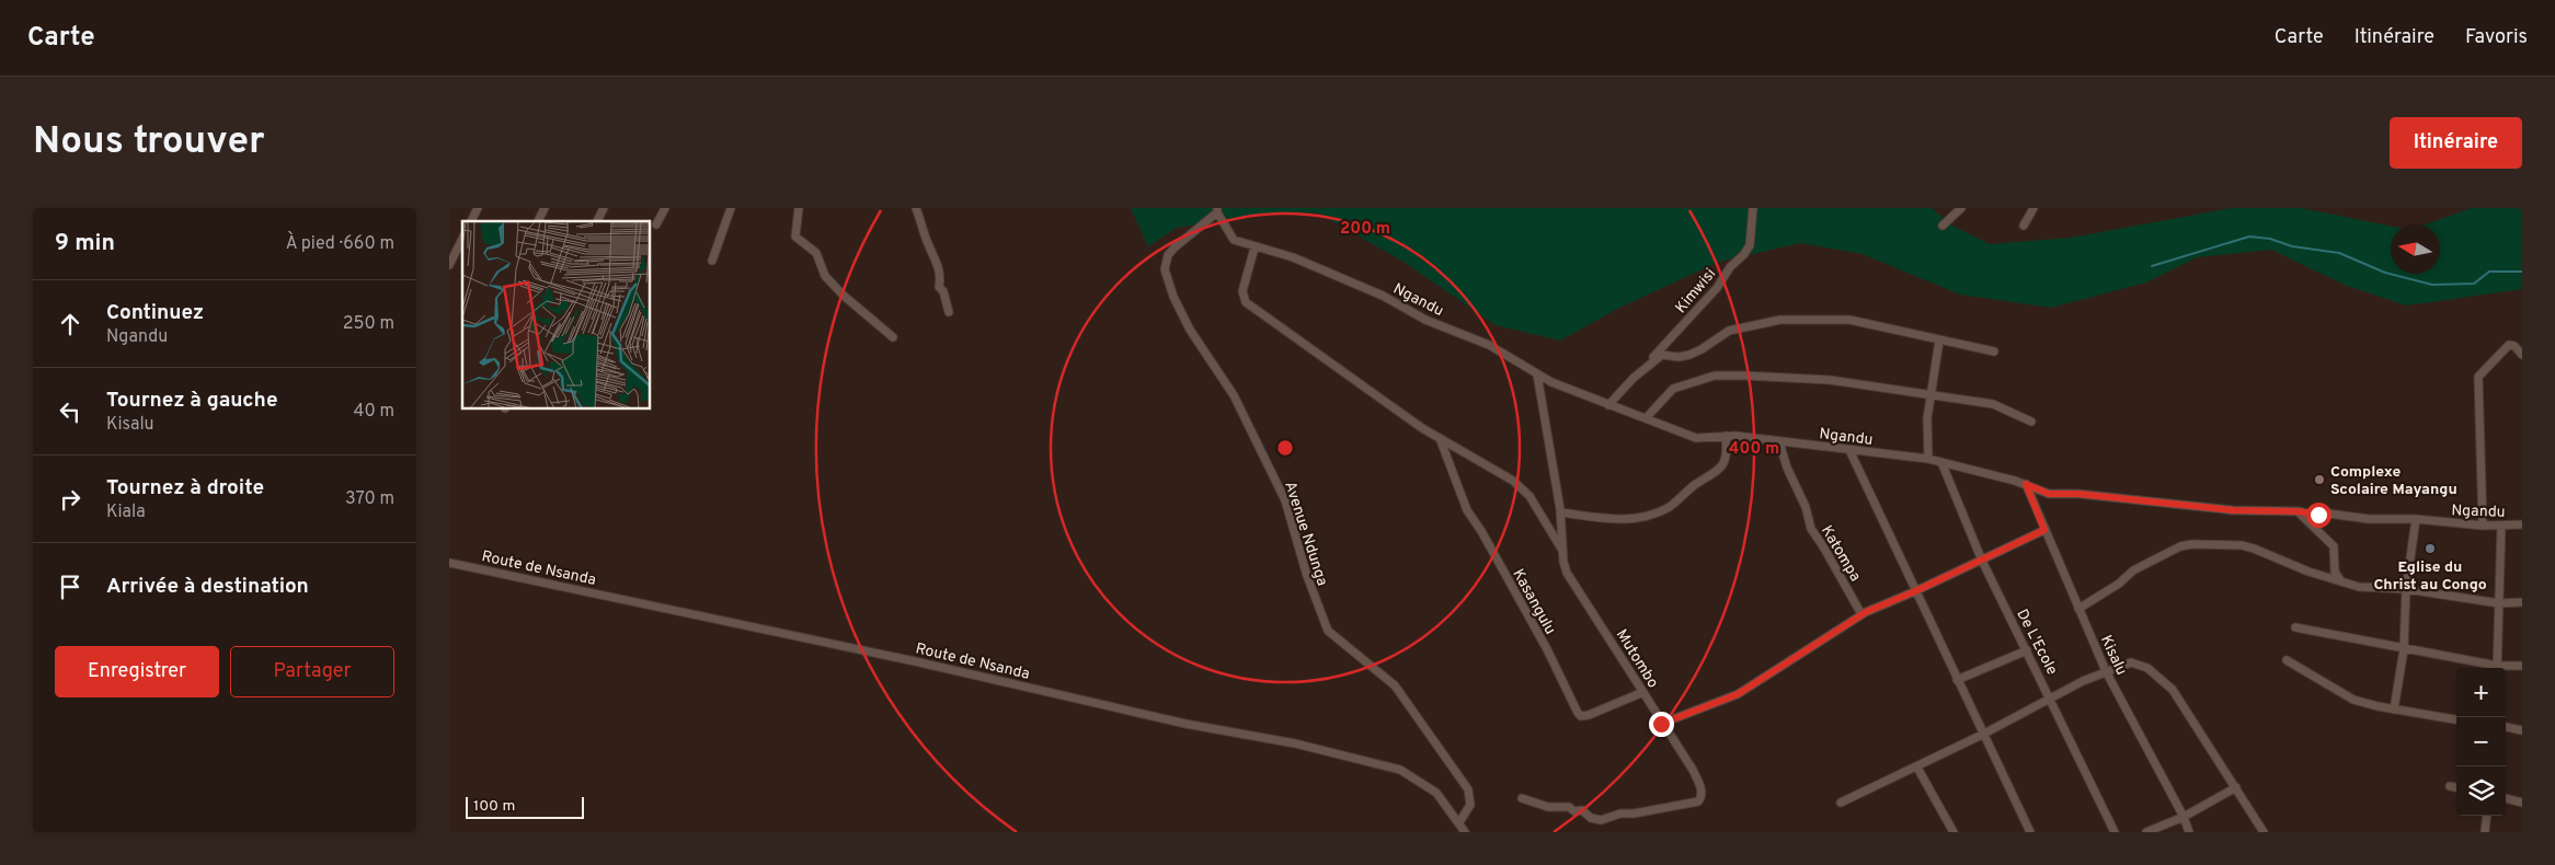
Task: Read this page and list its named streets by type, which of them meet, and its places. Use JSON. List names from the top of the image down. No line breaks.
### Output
{"streets":{"street":["Kimwisi","Ngandu","Avenue Ndunga","Katompa","Route de Nsanda","Kasangulu","De L'Ecole","Kisalu","Mutombo"]},"crossings":[["Ngandu","Avenue Ndunga"],["Ngandu","Katompa"],["Ngandu","De L'Ecole"],["Ngandu","Kisalu"],["Ngandu","Mutombo"],["Avenue Ndunga","Route de Nsanda"],["Kasangulu","Mutombo"]],"places":["Complexe Scolaire Mayangu","Eglise du Christ au Congo"],"scale_bar":"100 m","north":"left","page":{"header":"Carte","nav":["Carte","Itinéraire","Favoris"],"buttons":["Itinéraire",["Enregistrer","Partager"]],"title":"Nous trouver","heading":["9 min","À pied · 660 m"],"list":[["Continuez","Ngandu","250 m"],["Tournez à gauche","Kisalu","40 m"],["Tournez à droite","Kiala","370 m"],"Arrivée à destination"],"map_buttons":["+","−"],"scale":"100 m"},"rings":["200 m","400 m"]}
